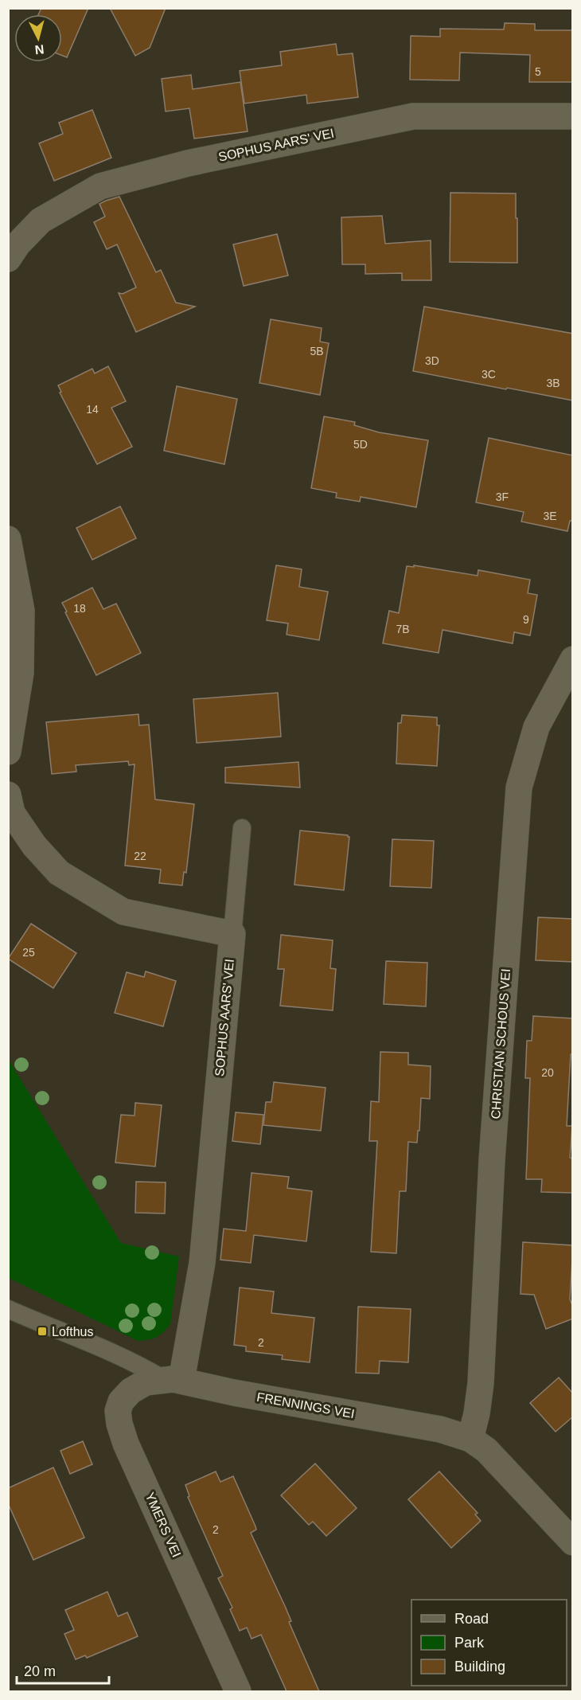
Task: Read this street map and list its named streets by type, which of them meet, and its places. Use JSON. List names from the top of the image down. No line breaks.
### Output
{"streets":{"street":["SOPHUS AARS' VEI","CHRISTIAN SCHOUS VEI","FRENNINGS VEI","YMERS VEI"]},"crossings":[["SOPHUS AARS' VEI","FRENNINGS VEI"],["SOPHUS AARS' VEI","YMERS VEI"],["CHRISTIAN SCHOUS VEI","FRENNINGS VEI"],["FRENNINGS VEI","YMERS VEI"]],"places":{"transit":["Lofthus"]},"house_numbers":["5","5B","3D","3C","3B","14","5D","3F","3E","18","9","7B","22","25","20","2","2"],"legend":["Road","Park","Building"],"scale_bar":"20 m","north":"bottom"}
